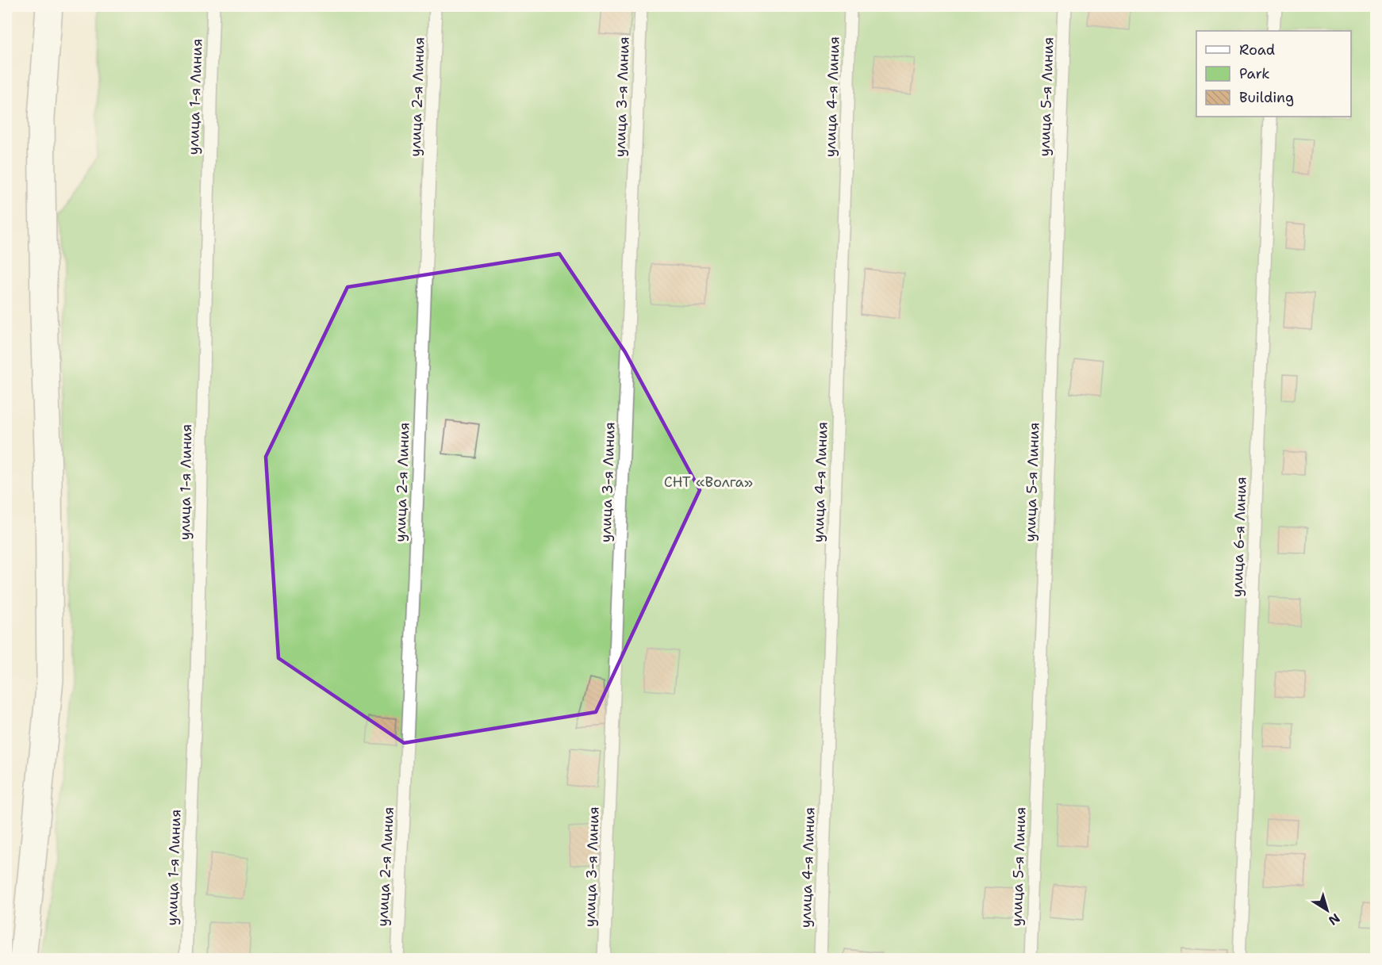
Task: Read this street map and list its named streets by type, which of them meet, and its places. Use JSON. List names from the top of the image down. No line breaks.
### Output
{"streets":{"lane":["улица 1-я Линия","улица 2-я Линия","улица 3-я Линия","улица 4-я Линия","улица 5-я Линия","улица 6-я Линия"]},"parks":["СНТ «Волга»"],"legend":["Road","Park","Building"],"north":"bottom right"}
